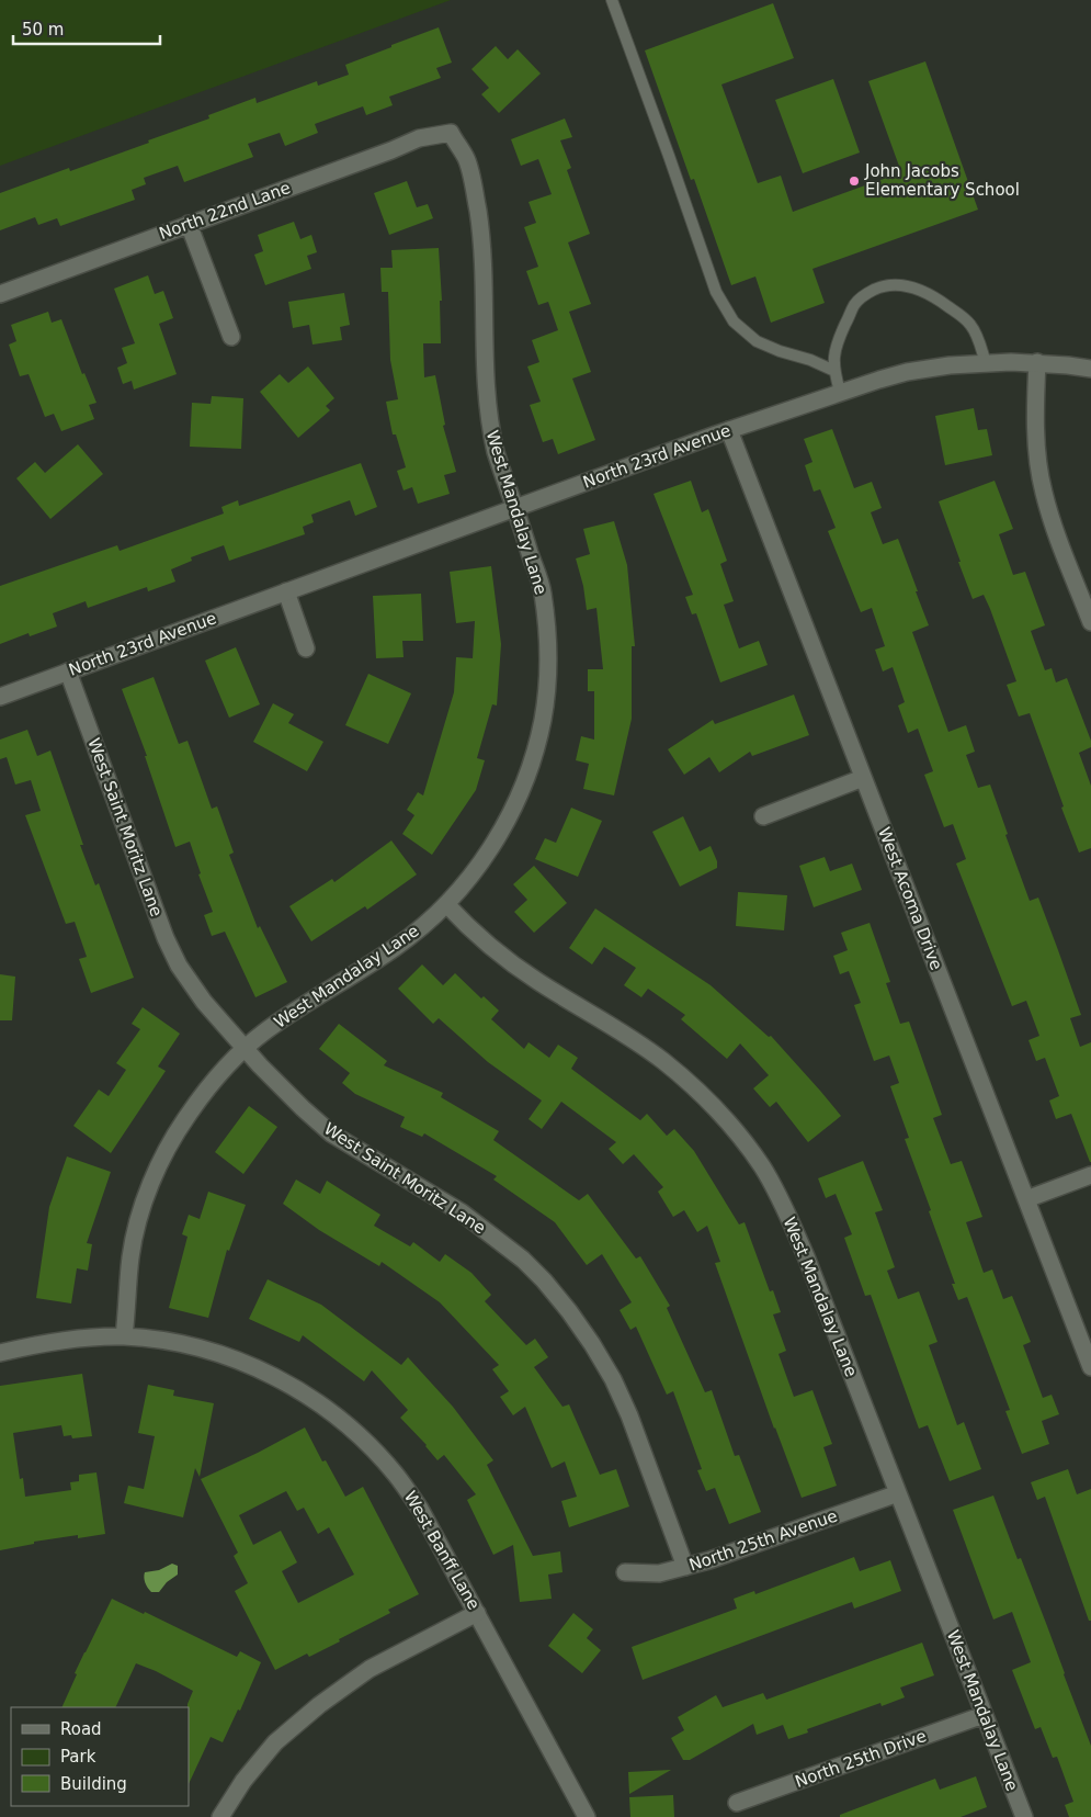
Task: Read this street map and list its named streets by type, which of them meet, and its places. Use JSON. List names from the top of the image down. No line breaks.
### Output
{"streets":{"street":["North 22nd Lane","North 23rd Avenue","West Mandalay Lane","West Saint Moritz Lane","West Acoma Drive","North 25th Avenue","West Banff Lane","North 25th Drive"]},"crossings":[["North 22nd Lane","West Mandalay Lane"],["North 23rd Avenue","West Mandalay Lane"],["North 23rd Avenue","West Saint Moritz Lane"],["North 23rd Avenue","West Acoma Drive"],["West Mandalay Lane","West Saint Moritz Lane"],["West Mandalay Lane","North 25th Avenue"],["West Mandalay Lane","West Banff Lane"],["West Mandalay Lane","North 25th Drive"],["West Saint Moritz Lane","North 25th Avenue"]],"places":["John Jacobs Elementary School"],"legend":["Road","Park","Building"],"scale_bar":"50 m"}
